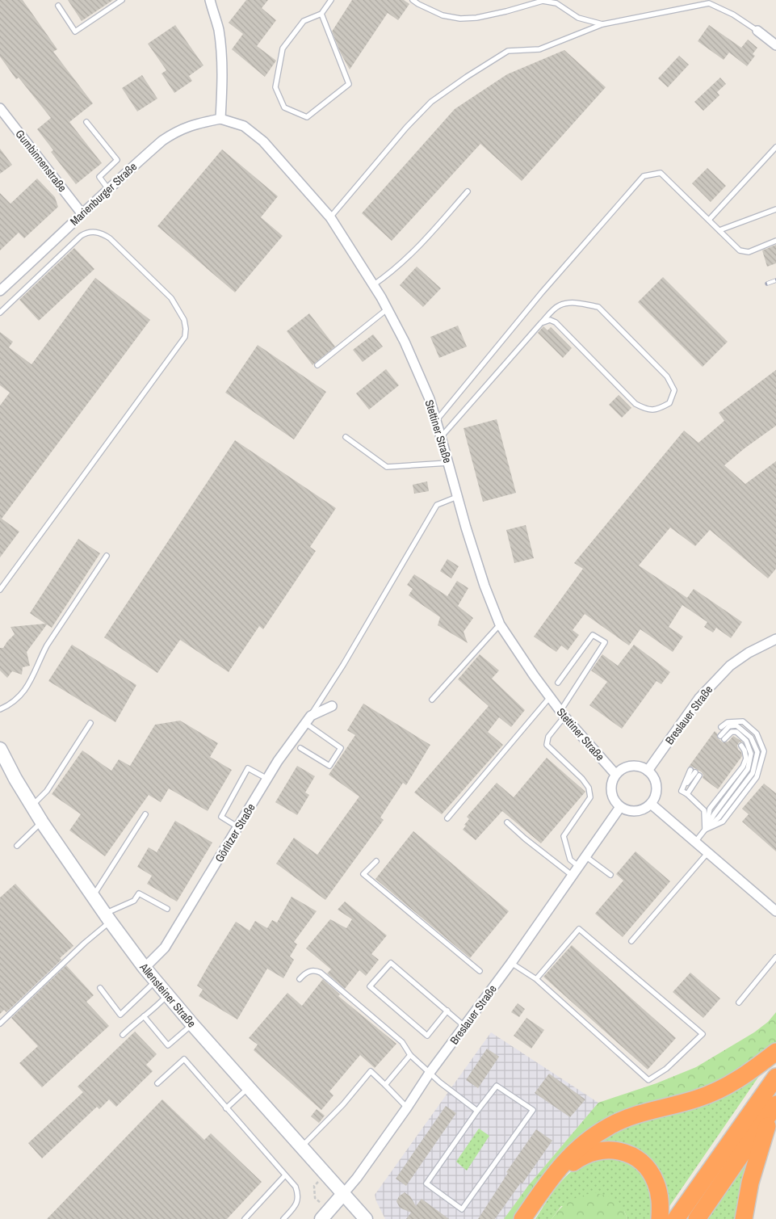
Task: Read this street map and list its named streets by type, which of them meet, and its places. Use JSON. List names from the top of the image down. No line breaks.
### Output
{"streets":{"street":["Gumbinnenstraße","Marienburger Straße","Stettiner Straße","Breslauer Straße","Görlitzer Straße","Allensteiner Straße"]},"crossings":[["Gumbinnenstraße","Marienburger Straße"],["Marienburger Straße","Stettiner Straße"],["Stettiner Straße","Breslauer Straße"],["Breslauer Straße","Allensteiner Straße"],["Görlitzer Straße","Allensteiner Straße"]]}
